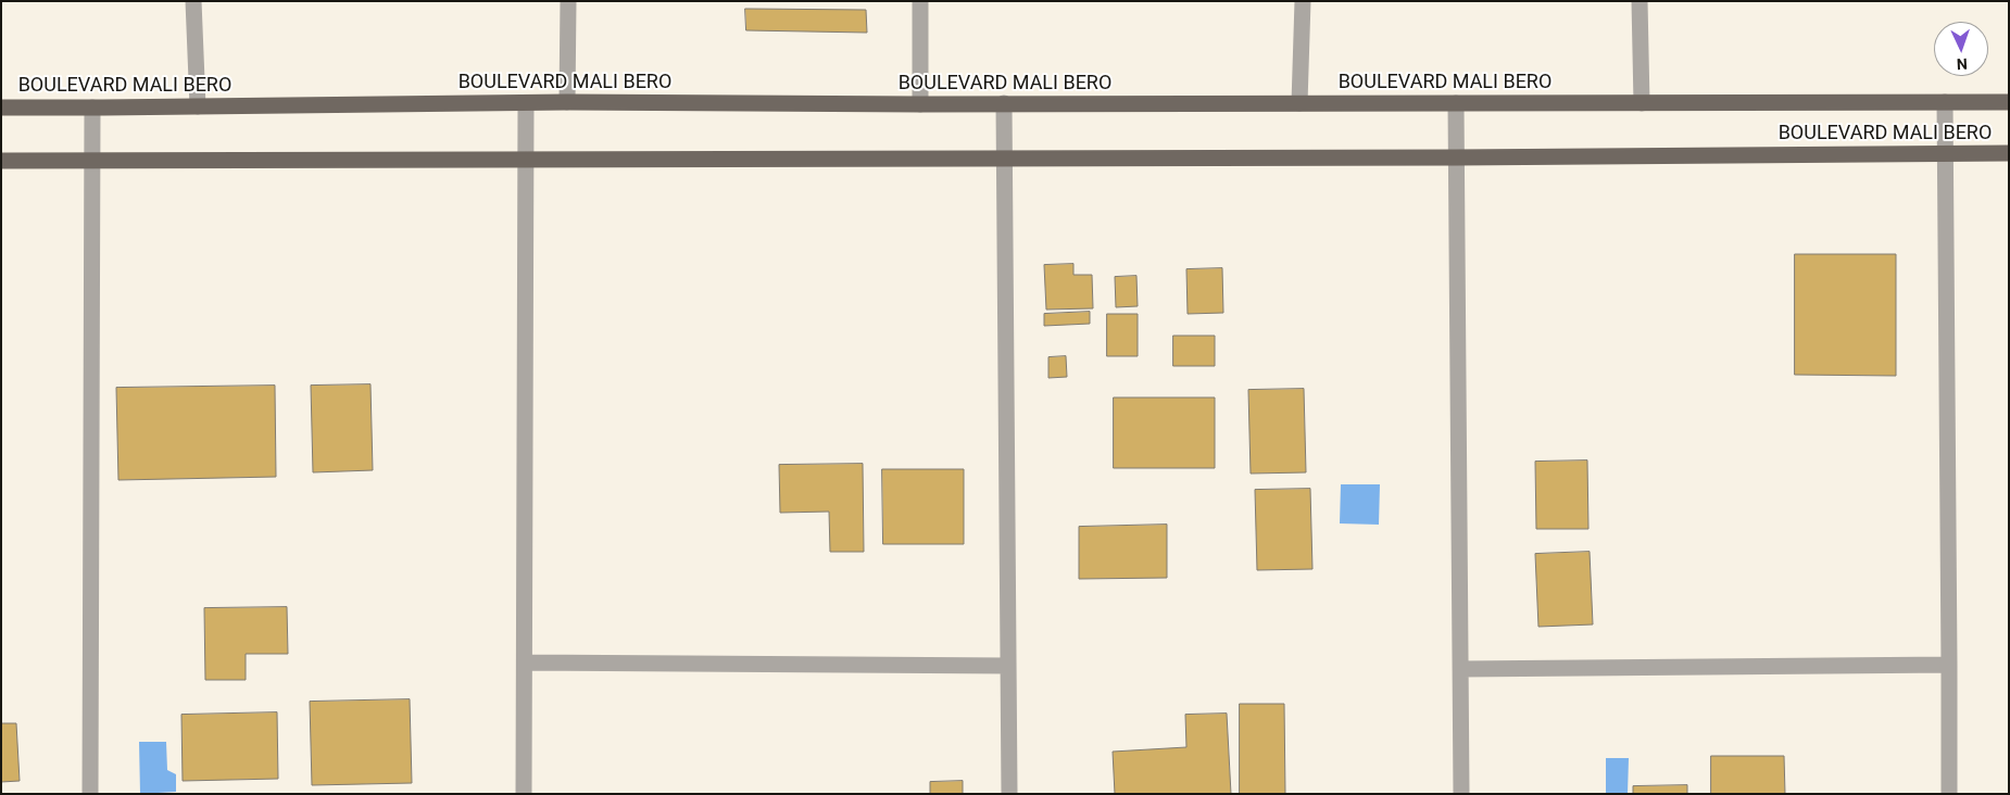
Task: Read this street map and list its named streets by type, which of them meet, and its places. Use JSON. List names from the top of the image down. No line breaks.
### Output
{"streets":{"main road":["BOULEVARD MALI BERO"]},"north":"bottom"}
